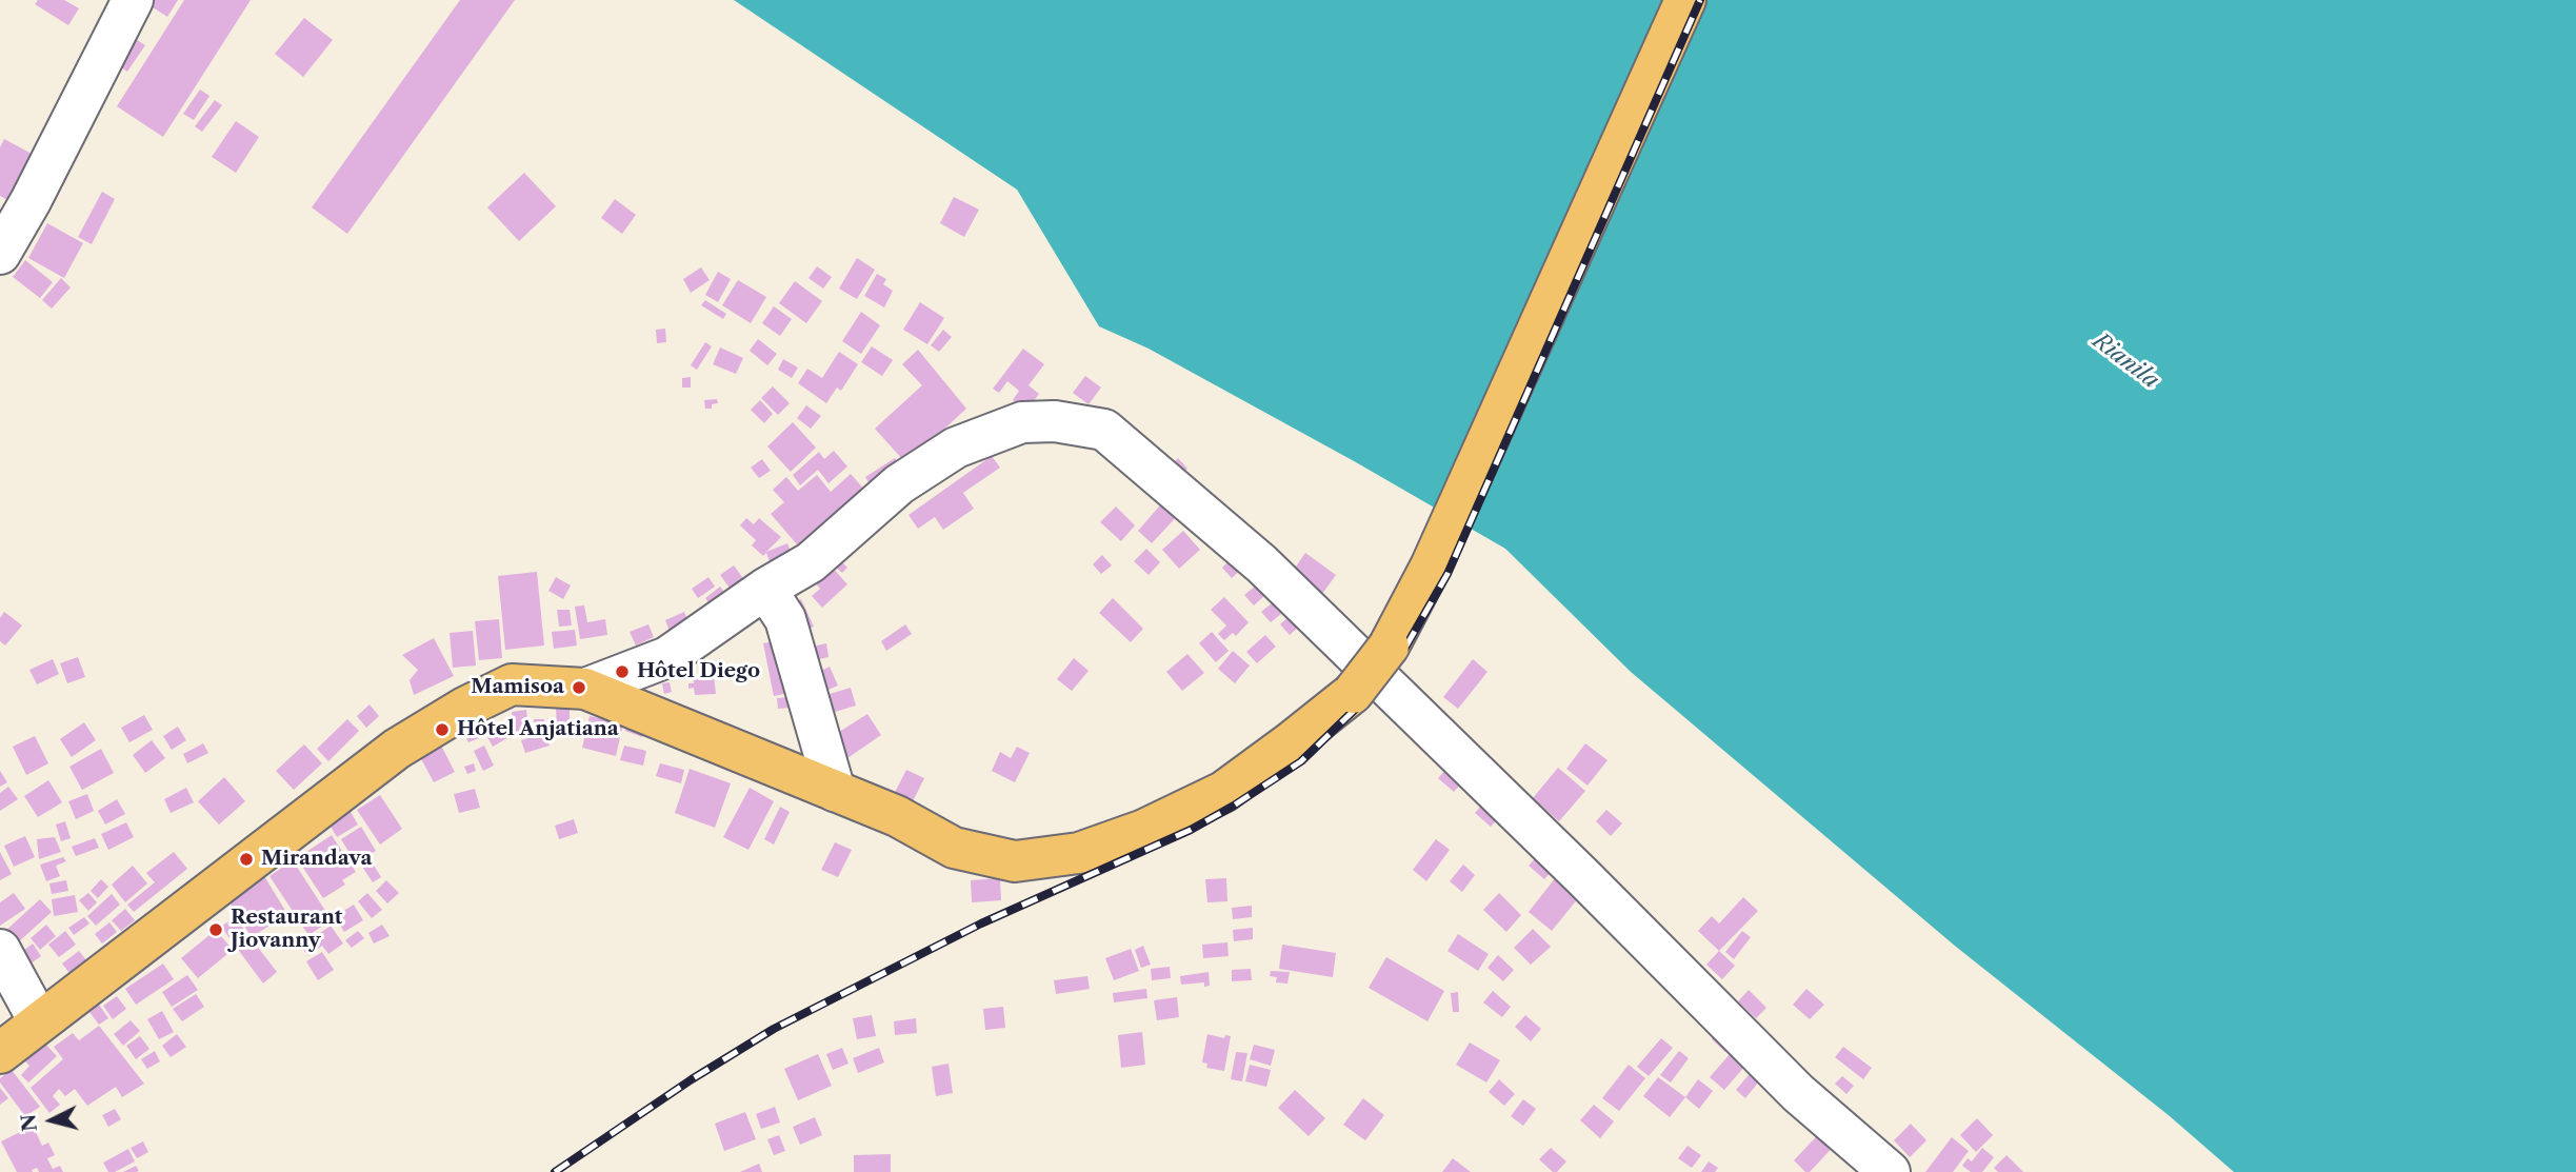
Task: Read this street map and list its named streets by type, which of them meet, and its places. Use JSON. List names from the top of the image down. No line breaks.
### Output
{"water":["Rianila"],"places":["Hôtel Diego","Mamisoa","Hôtel Anjatiana","Mirandava","Restaurant Jiovanny"],"north":"left"}
